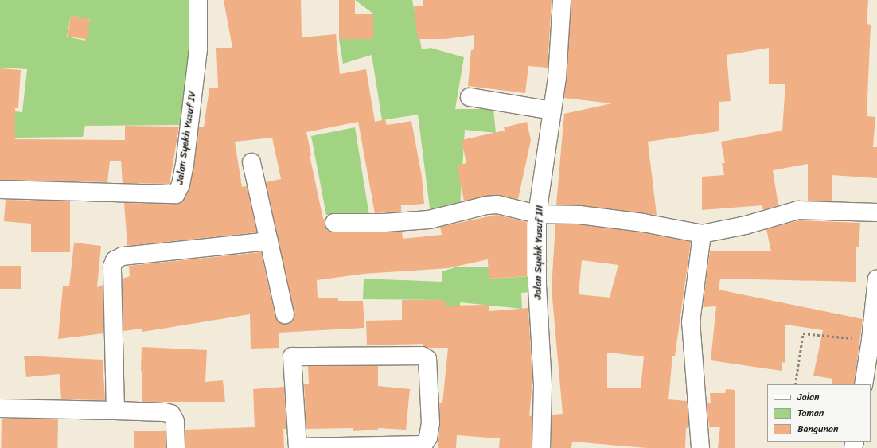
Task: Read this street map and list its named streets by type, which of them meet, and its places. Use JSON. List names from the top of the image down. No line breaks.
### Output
{"streets":{"street":["Jalan Syekh Yusuf IV","Jalan Syehk Yusuf III"]},"legend":["Jalan","Taman","Bangunan"]}
